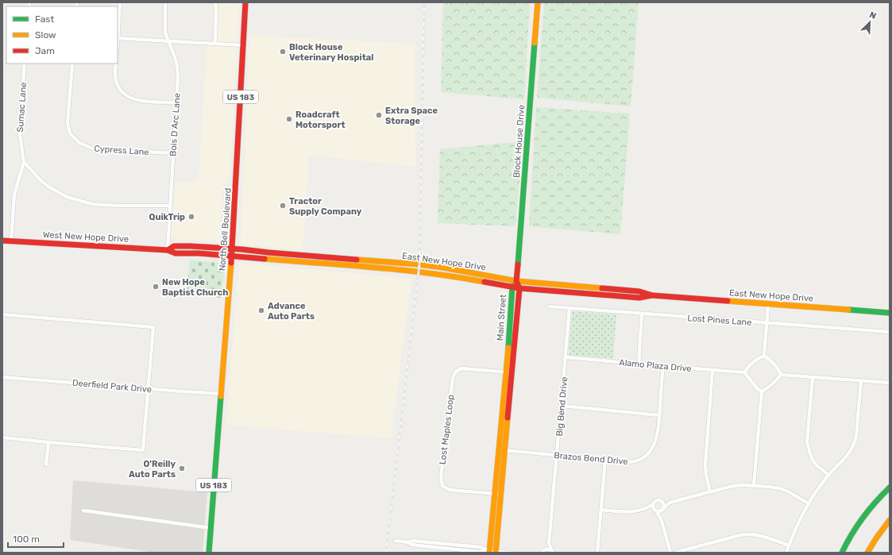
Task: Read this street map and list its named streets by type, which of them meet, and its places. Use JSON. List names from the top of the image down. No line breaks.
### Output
{"streets":{"main road":["US 183","Block House Drive","North Bell Boulevard","West New Hope Drive","East New Hope Drive","Main Street"],"street":["Sumac Lane","Bois D Arc Lane","Cypress Lane","Lost Pines Lane","Alamo Plaza Drive","Deerfield Park Drive","Big Bend Drive","Lost Maples Loop","Brazos Bend Drive"]},"crossings":[["Bois D Arc Lane","Cypress Lane"],["Bois D Arc Lane","West New Hope Drive"],["Block House Drive","East New Hope Drive"],["Block House Drive","Main Street"],["North Bell Boulevard","West New Hope Drive"],["North Bell Boulevard","East New Hope Drive"],["North Bell Boulevard","Deerfield Park Drive"],["West New Hope Drive","East New Hope Drive"],["East New Hope Drive","Main Street"],["Main Street","Lost Maples Loop"],["Main Street","Brazos Bend Drive"],["Lost Pines Lane","Big Bend Drive"],["Alamo Plaza Drive","Big Bend Drive"],["Alamo Plaza Drive","Brazos Bend Drive"],["Big Bend Drive","Brazos Bend Drive"]],"places":["Block House Veterinary Hospital","Extra Space Storage","Roadcraft Motorsport","Tractor Supply Company","QuikTrip","New Hope Baptist Church","Advance Auto Parts","O'Reilly Auto Parts"],"legend":["Fast","Slow","Jam"],"scale_bar":"100 m","north":"top right"}
